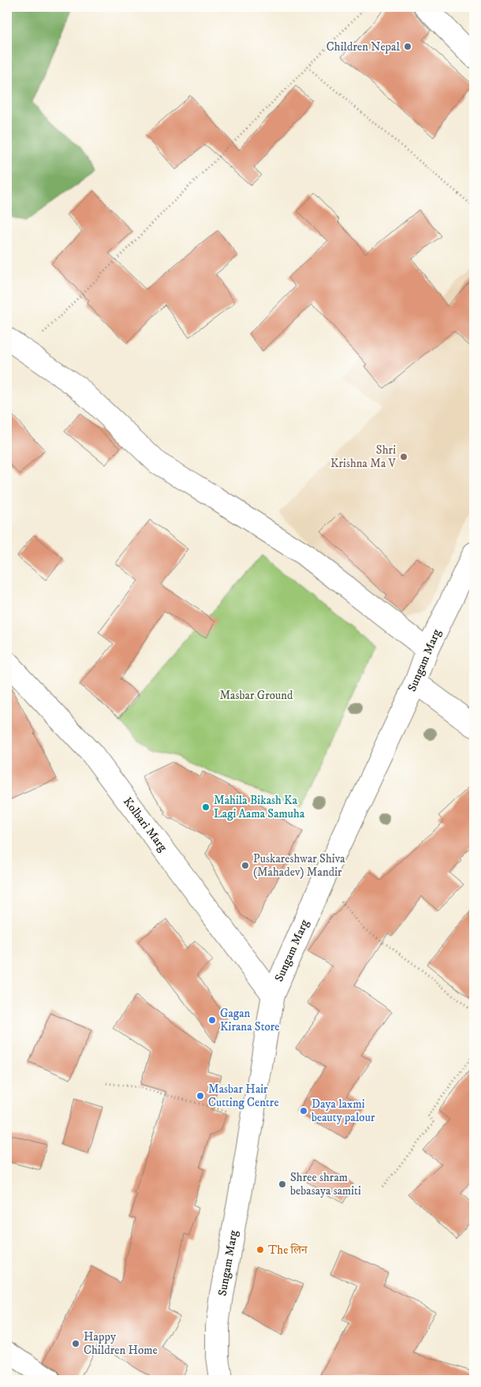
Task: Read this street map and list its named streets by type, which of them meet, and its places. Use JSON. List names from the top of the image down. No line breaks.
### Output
{"streets":{"street":["Sungam Marg","Kolbari Marg"]},"crossings":[["Sungam Marg","Kolbari Marg"]],"parks":["Masbar Ground"],"places":["Children Nepal","Shri Krishna Ma V","Mahila Bikash Ka Lagi Aama Samuha","Puskareshwar Shiva (Mahadev) Mandir","Gagan Kirana Store","Masbar Hair Cutting Centre","Daya laxmi beauty palour","Shree shram bebasaya samiti","The लिन","Happy Children Home"]}
